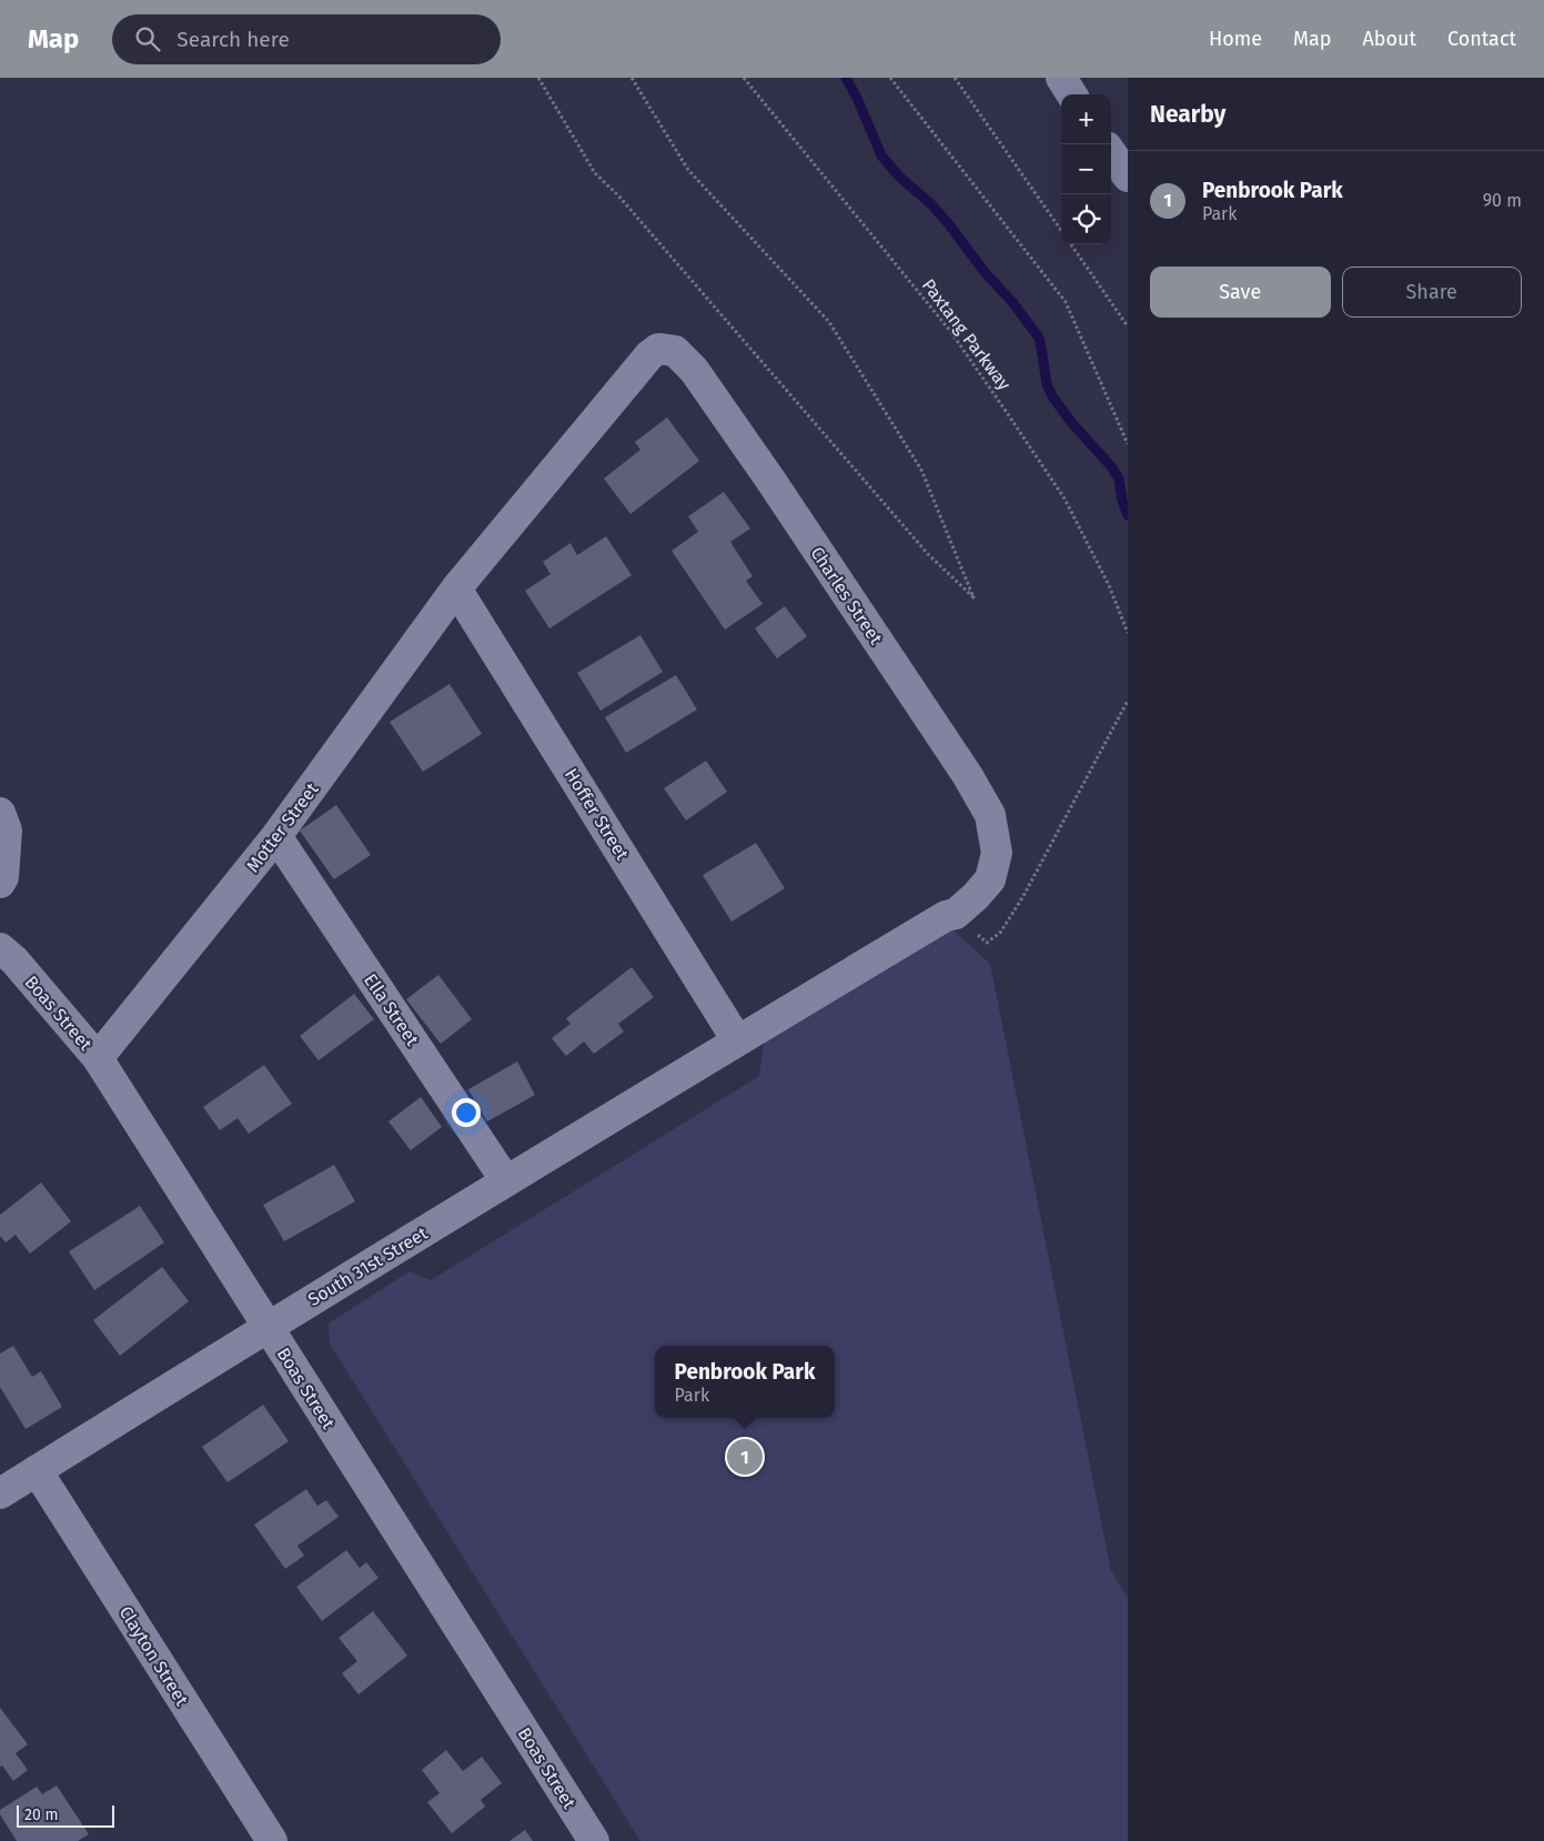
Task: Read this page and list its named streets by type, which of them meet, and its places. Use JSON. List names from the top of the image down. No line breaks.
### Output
{"streets":{"street":["Charles Street","Hoffer Street","Motter Street","Ella Street","Boas Street","South 31st Street","Clayton Street"],"path":["Paxtang Parkway"]},"crossings":[["Charles Street","Hoffer Street"],["Charles Street","Motter Street"],["Charles Street","South 31st Street"],["Hoffer Street","Motter Street"],["Hoffer Street","South 31st Street"],["Motter Street","Ella Street"],["Motter Street","Boas Street"],["Ella Street","South 31st Street"],["Boas Street","South 31st Street"],["South 31st Street","Clayton Street"]],"scale_bar":"20 m","page":{"header":"Map","search":"Search here","nav":["Home","Map","About","Contact"],"heading":"Nearby","map_buttons":["+","−"],"list":[{"mark":"1","name":"Penbrook Park","note":"Park","value":"90 m"}],"buttons":["Save","Share"],"popup":["Penbrook Park","Park"],"pins":"1","scale":"20 m"}}
